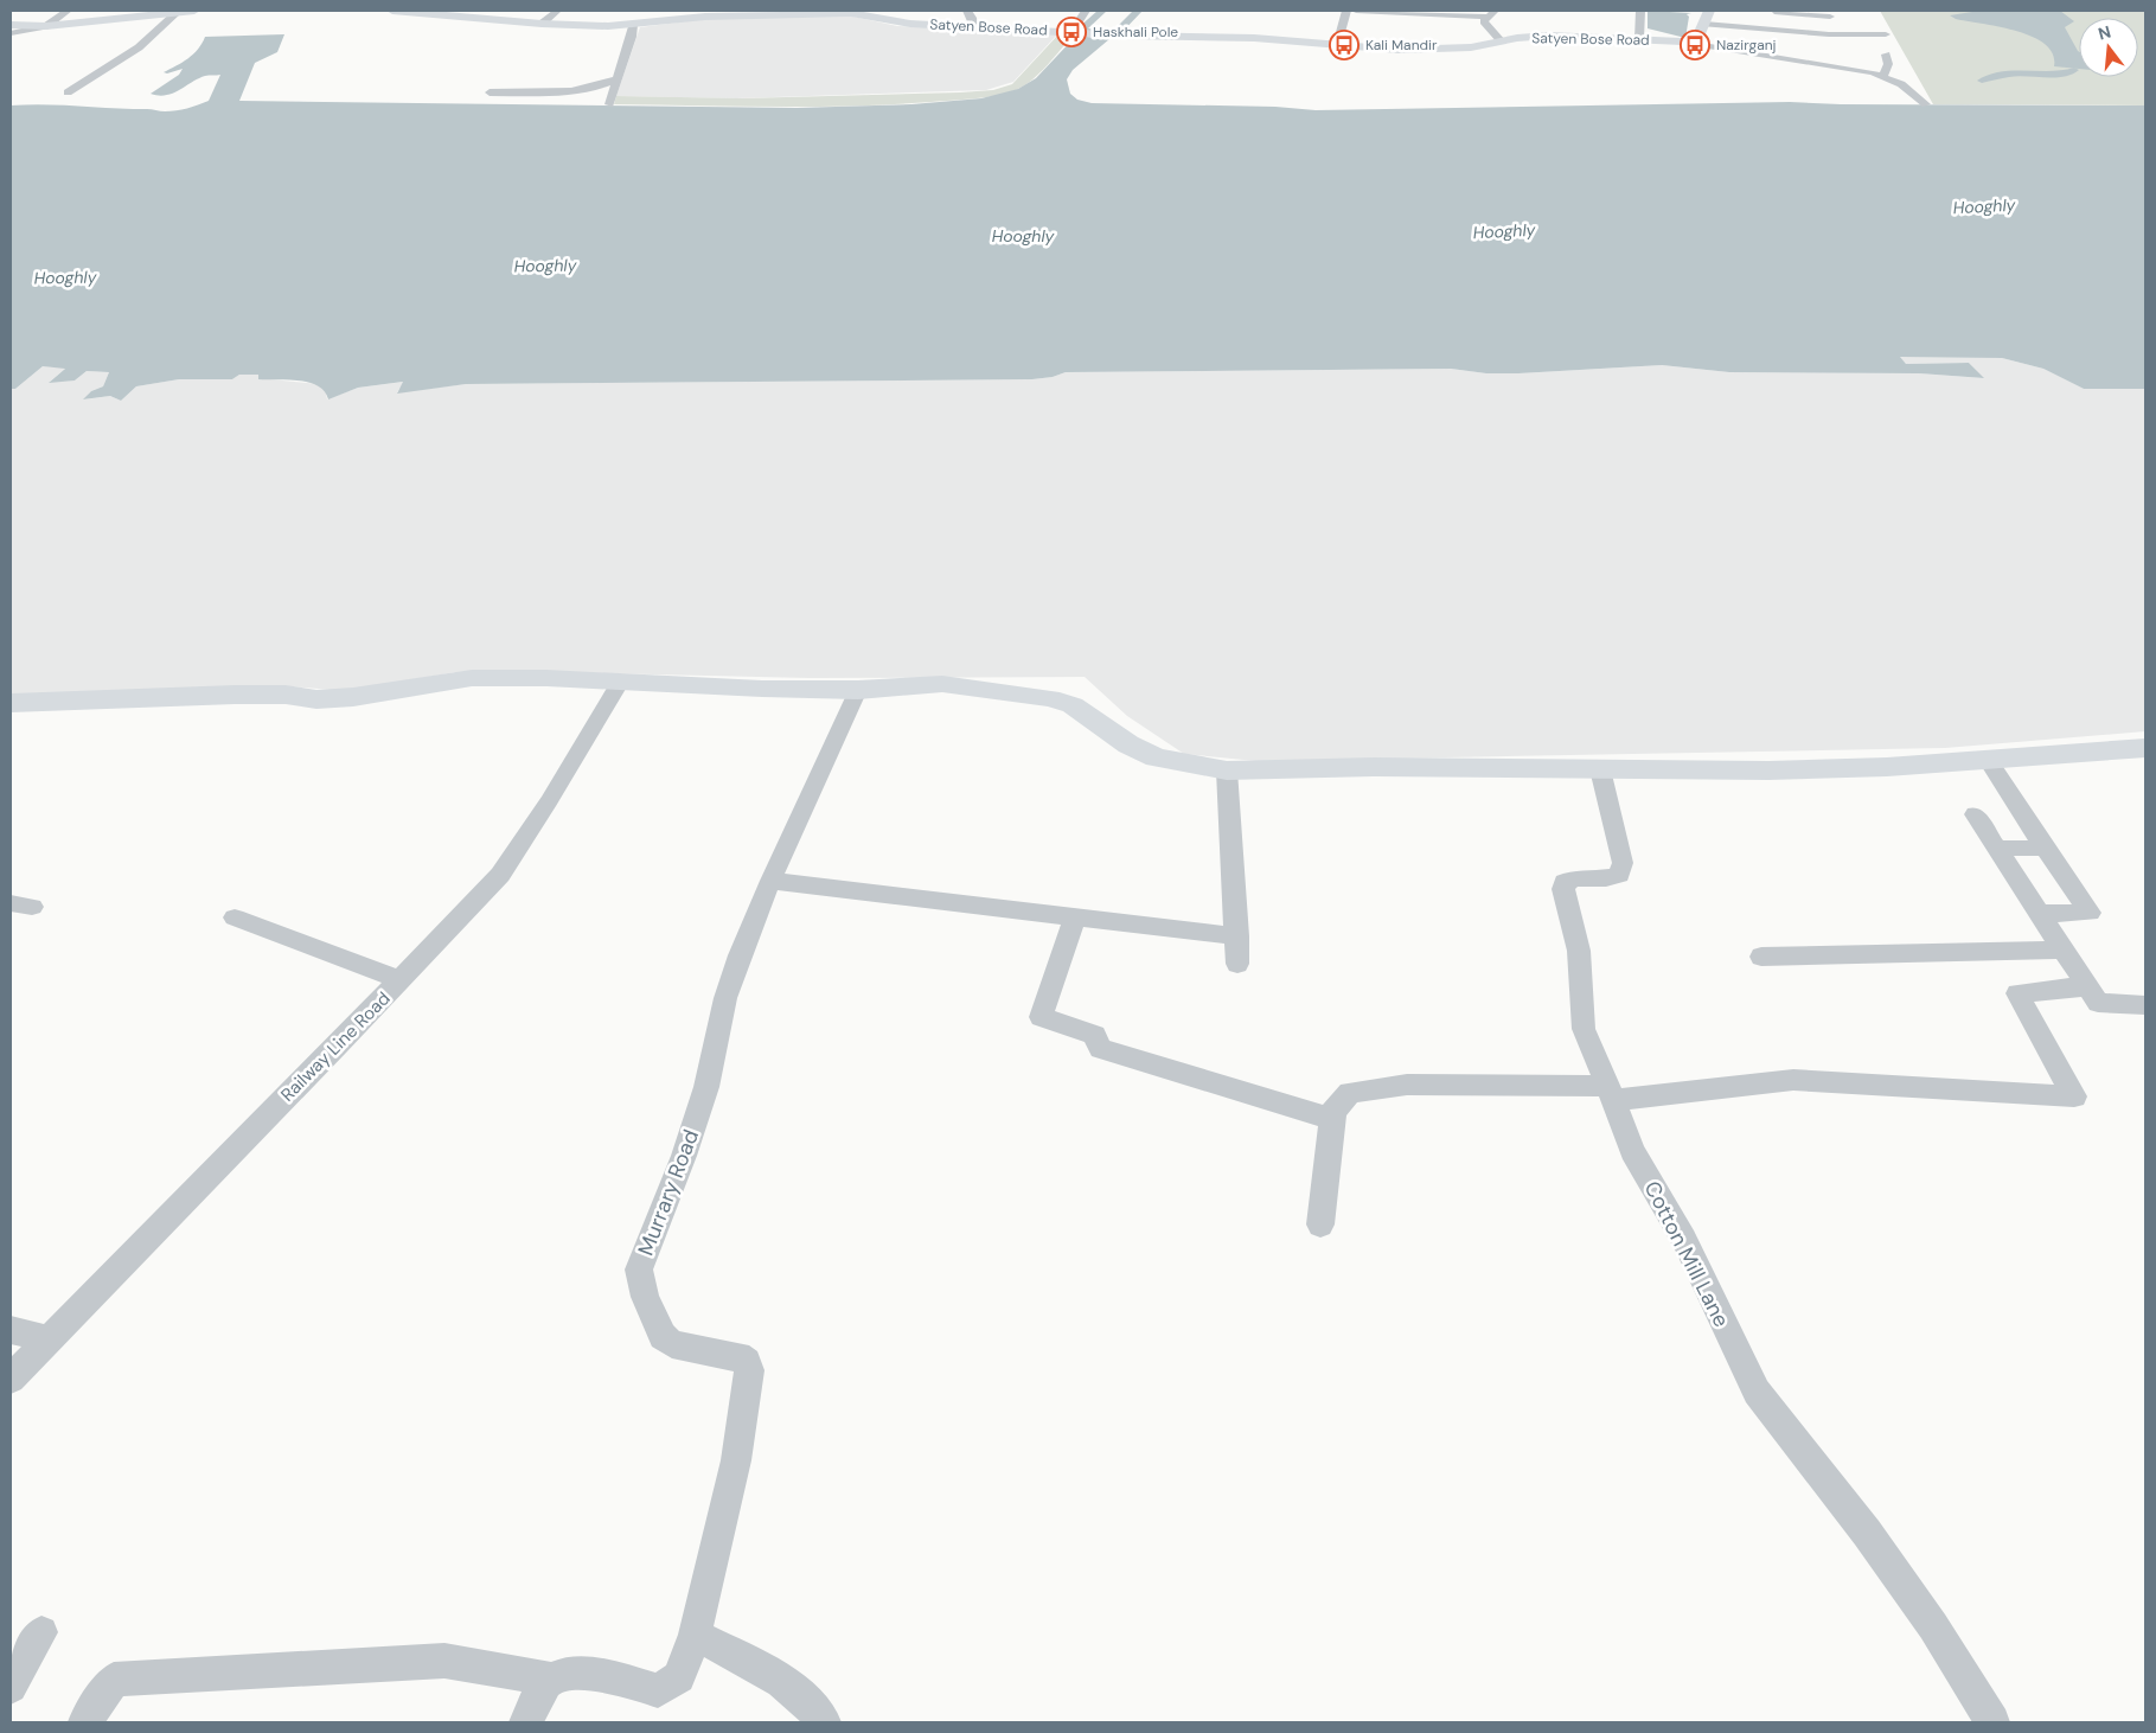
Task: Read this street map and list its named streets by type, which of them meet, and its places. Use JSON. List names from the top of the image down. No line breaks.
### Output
{"streets":{"main road":["Satyen Bose Road"],"street":["Railway Line Road","Murrary Road","Cotton Mill Lane"]},"water":["Hooghly"],"places":{"bus stop":["Haskhali Pole","Kali Mandir","Nazirganj"]},"north":"top"}
